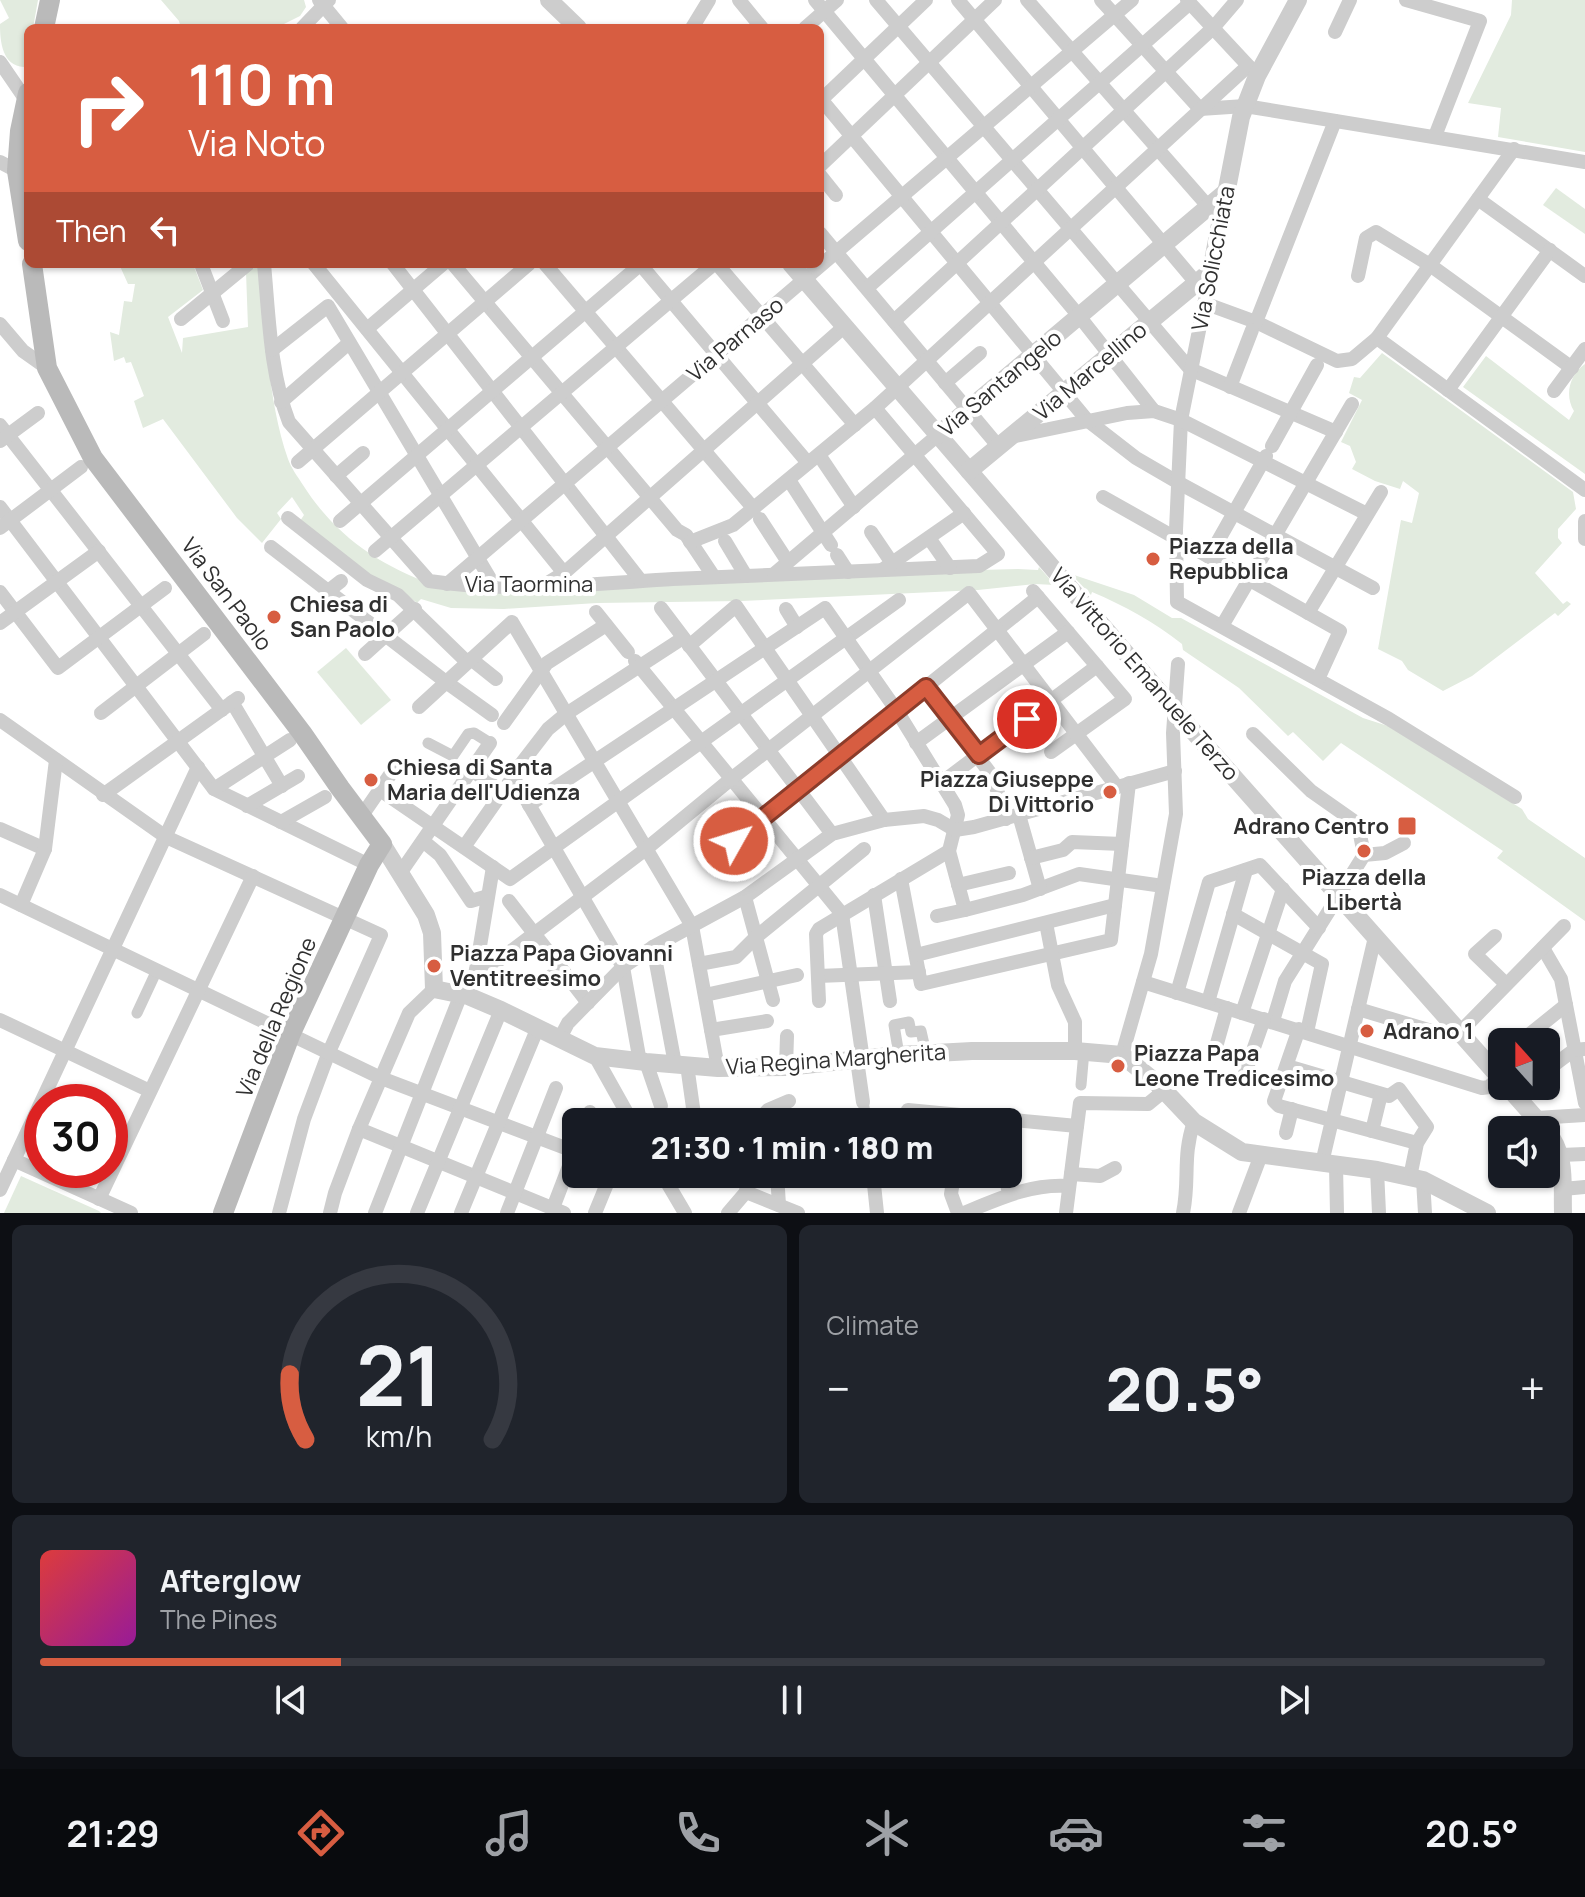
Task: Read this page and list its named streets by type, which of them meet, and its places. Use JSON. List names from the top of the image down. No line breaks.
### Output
{"streets":{"main road":["Via San Paolo","Via della Regione"],"street":["Via Solicchiata","Via Parnaso","Via Marcellino","Via Santangelo","Via Taormina","Via Vittorio Emanuele Terzo","Via Regina Margherita"]},"crossings":[["Via Solicchiata","Via Marcellino"],["Via Solicchiata","Via Santangelo"],["Via Parnaso","Via Taormina"],["Via Parnaso","Via Vittorio Emanuele Terzo"],["Via Marcellino","Via Vittorio Emanuele Terzo"],["Via Santangelo","Via Taormina"],["Via Santangelo","Via Vittorio Emanuele Terzo"],["Via San Paolo","Via della Regione"],["Via San Paolo","Via Regina Margherita"]],"places":{"other":["Piazza della Repubblica","Chiesa di San Paolo","Chiesa di Santa Maria dell'Udienza","Piazza Giuseppe Di Vittorio","Piazza della Libertà","Piazza Papa Giovanni Ventitreesimo","Adrano 1","Piazza Papa Leone Tredicesimo"],"transit":["Adrano Centro"]},"north":"top","page":{"turn":["110 m","Via Noto"],"then":"Then","limit":"30","trip":"21:30 · 1 min · 180 m","tile":"Climate","heat":["−","20.5°","+"],"song":["Afterglow","The Pines"],"tabs":["21:29","20.5°"],"gauge":["21","km/h"]}}
